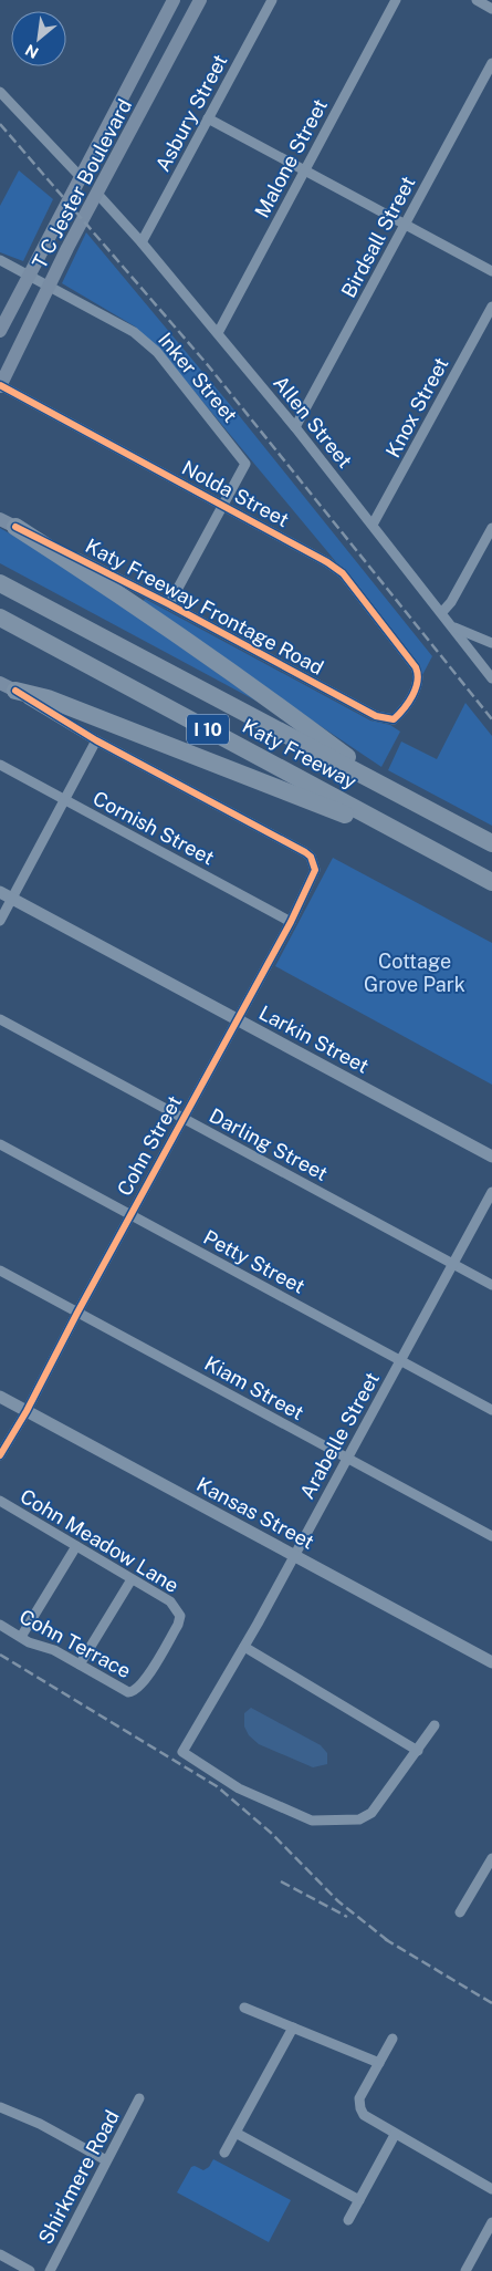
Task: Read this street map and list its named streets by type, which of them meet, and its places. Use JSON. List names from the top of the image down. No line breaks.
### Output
{"streets":{"highway":["I 10","Katy Freeway"],"main road":["T C Jester Boulevard"],"street":["Asbury Street","Malone Street","Birdsall Street","Inker Street","Knox Street","Allen Street","Nolda Street","Katy Freeway Frontage Road","Cornish Street","Larkin Street","Darling Street","Cohn Street","Petty Street","Kiam Street","Arabelle Street","Kansas Street","Cohn Meadow Lane","Cohn Terrace","Shirkmere Road"]},"crossings":[["Asbury Street","Allen Street"],["Malone Street","Allen Street"],["T C Jester Boulevard","Inker Street"],["T C Jester Boulevard","Allen Street"],["T C Jester Boulevard","Nolda Street"],["Birdsall Street","Allen Street"],["Inker Street","Nolda Street"],["Knox Street","Allen Street"],["Nolda Street","Katy Freeway Frontage Road"],["Cornish Street","Cohn Street"],["Larkin Street","Cohn Street"],["Darling Street","Cohn Street"],["Darling Street","Arabelle Street"],["Cohn Street","Petty Street"],["Cohn Street","Kiam Street"],["Cohn Street","Kansas Street"],["Petty Street","Arabelle Street"],["Kiam Street","Arabelle Street"],["Arabelle Street","Kansas Street"],["Cohn Meadow Lane","Cohn Terrace"]],"parks":["Cottage Grove Park"],"north":"bottom left"}
